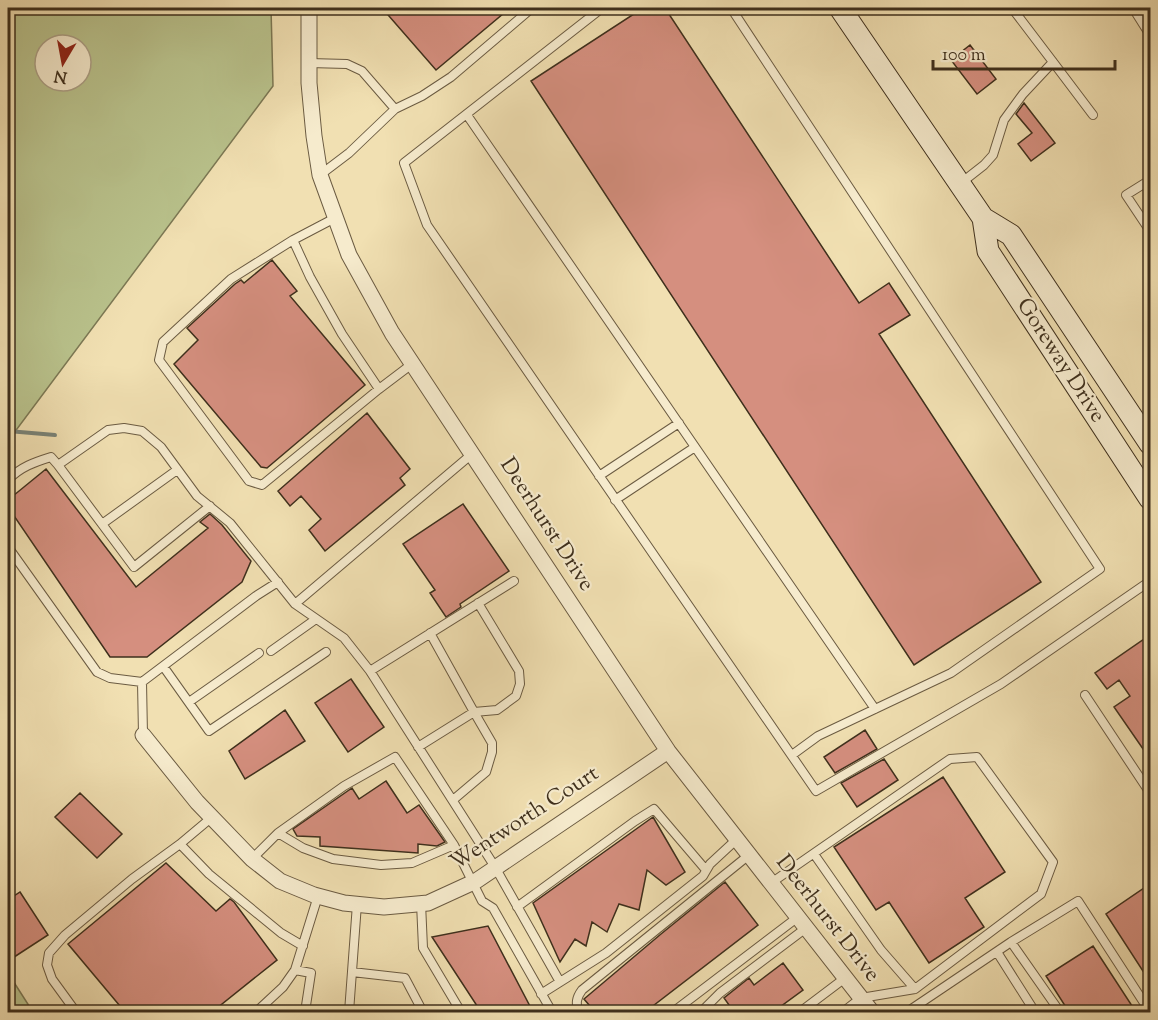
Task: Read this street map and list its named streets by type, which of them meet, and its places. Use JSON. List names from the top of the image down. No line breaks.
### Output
{"streets":{"main road":["Goreway Drive"],"street":["Deerhurst Drive","Wentworth Court"]},"crossings":[["Deerhurst Drive","Wentworth Court"]],"scale_bar":"100 m","north":"bottom"}
